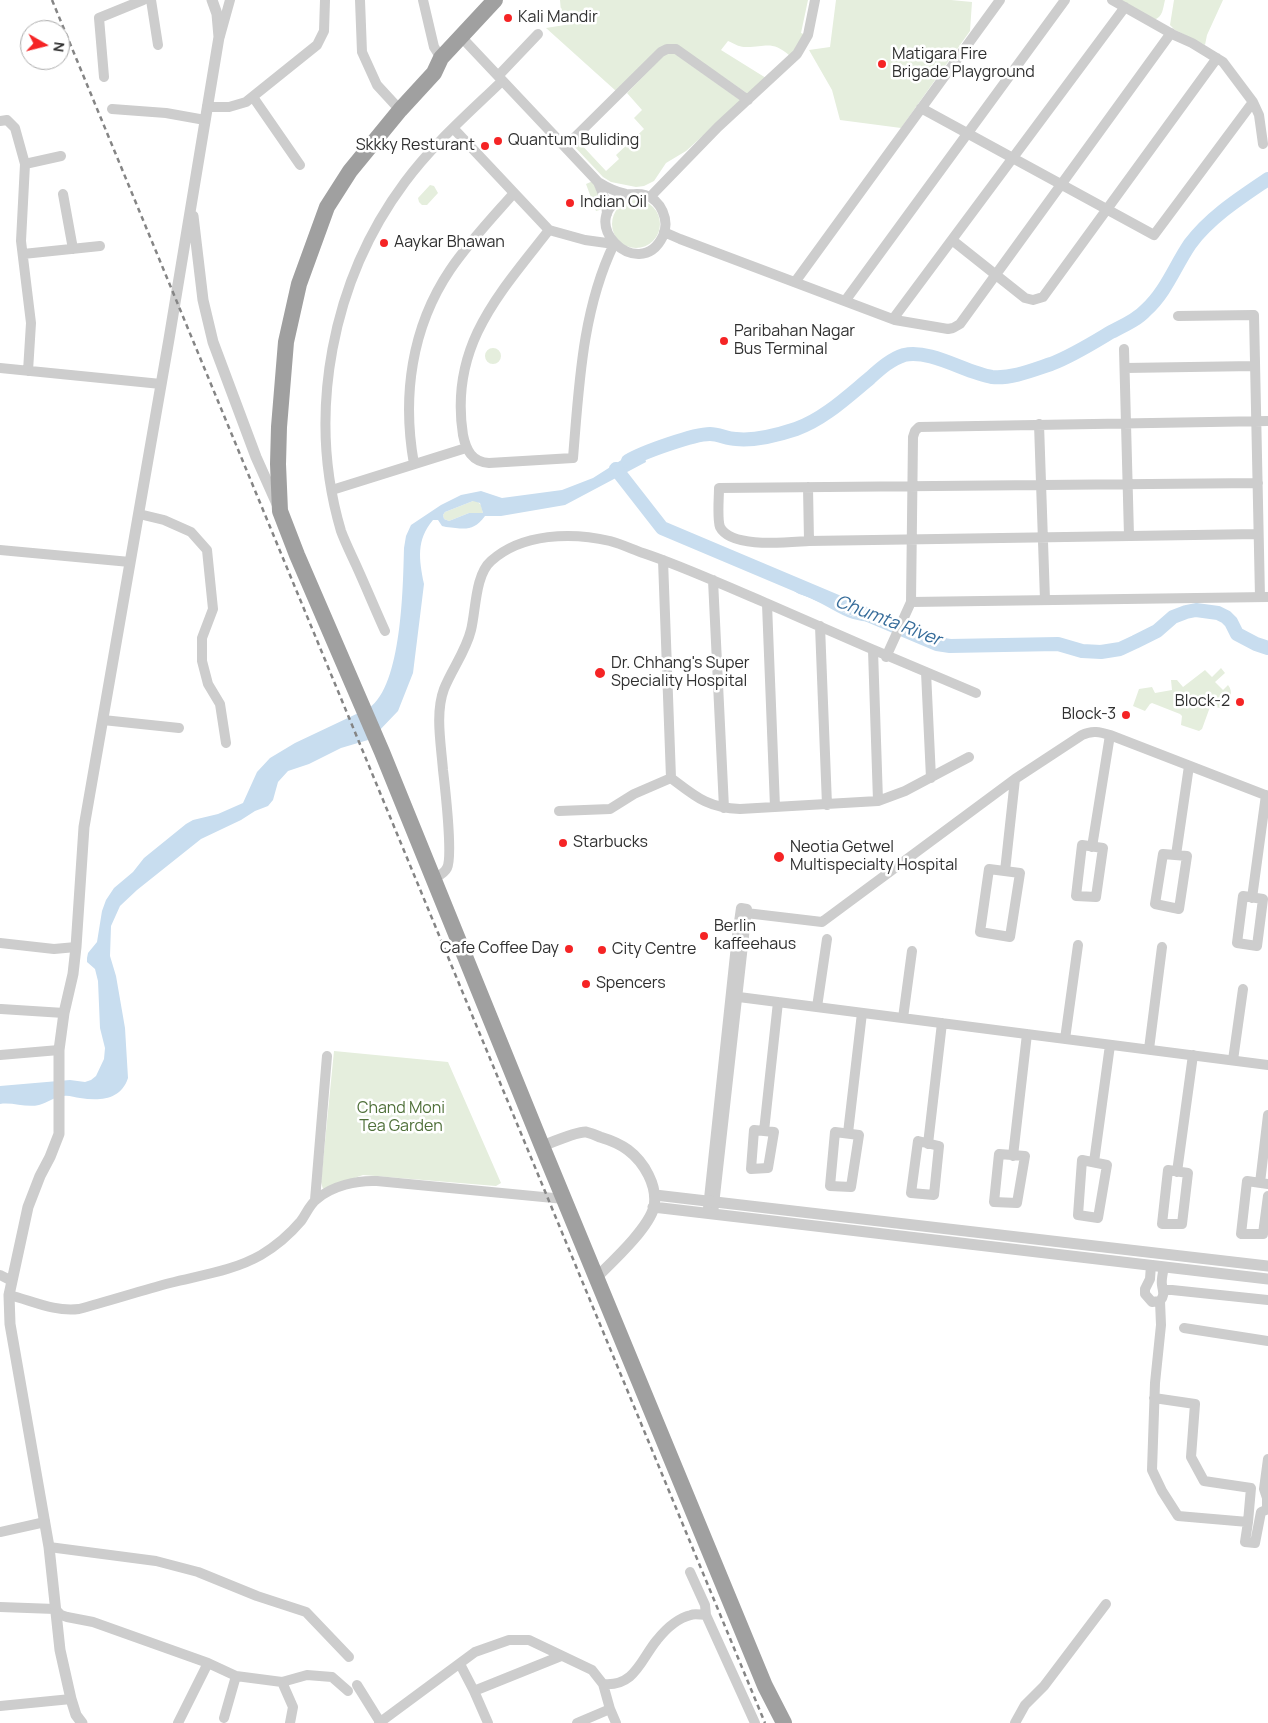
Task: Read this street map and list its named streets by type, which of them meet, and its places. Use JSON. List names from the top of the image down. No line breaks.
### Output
{"water":["Chumta River"],"parks":["Chand Moni Tea Garden"],"places":["Kali Mandir","Matigara Fire Brigade Playground","Quantum Buliding","Skkky Resturant","Indian Oil","Aaykar Bhawan","Paribahan Nagar Bus Terminal","Dr. Chhang's Super Speciality Hospital","Block-2","Block-3","Starbucks","Neotia Getwel Multispecialty Hospital","Berlin kaffeehaus","Cafe Coffee Day","City Centre","Spencers"],"north":"right"}
